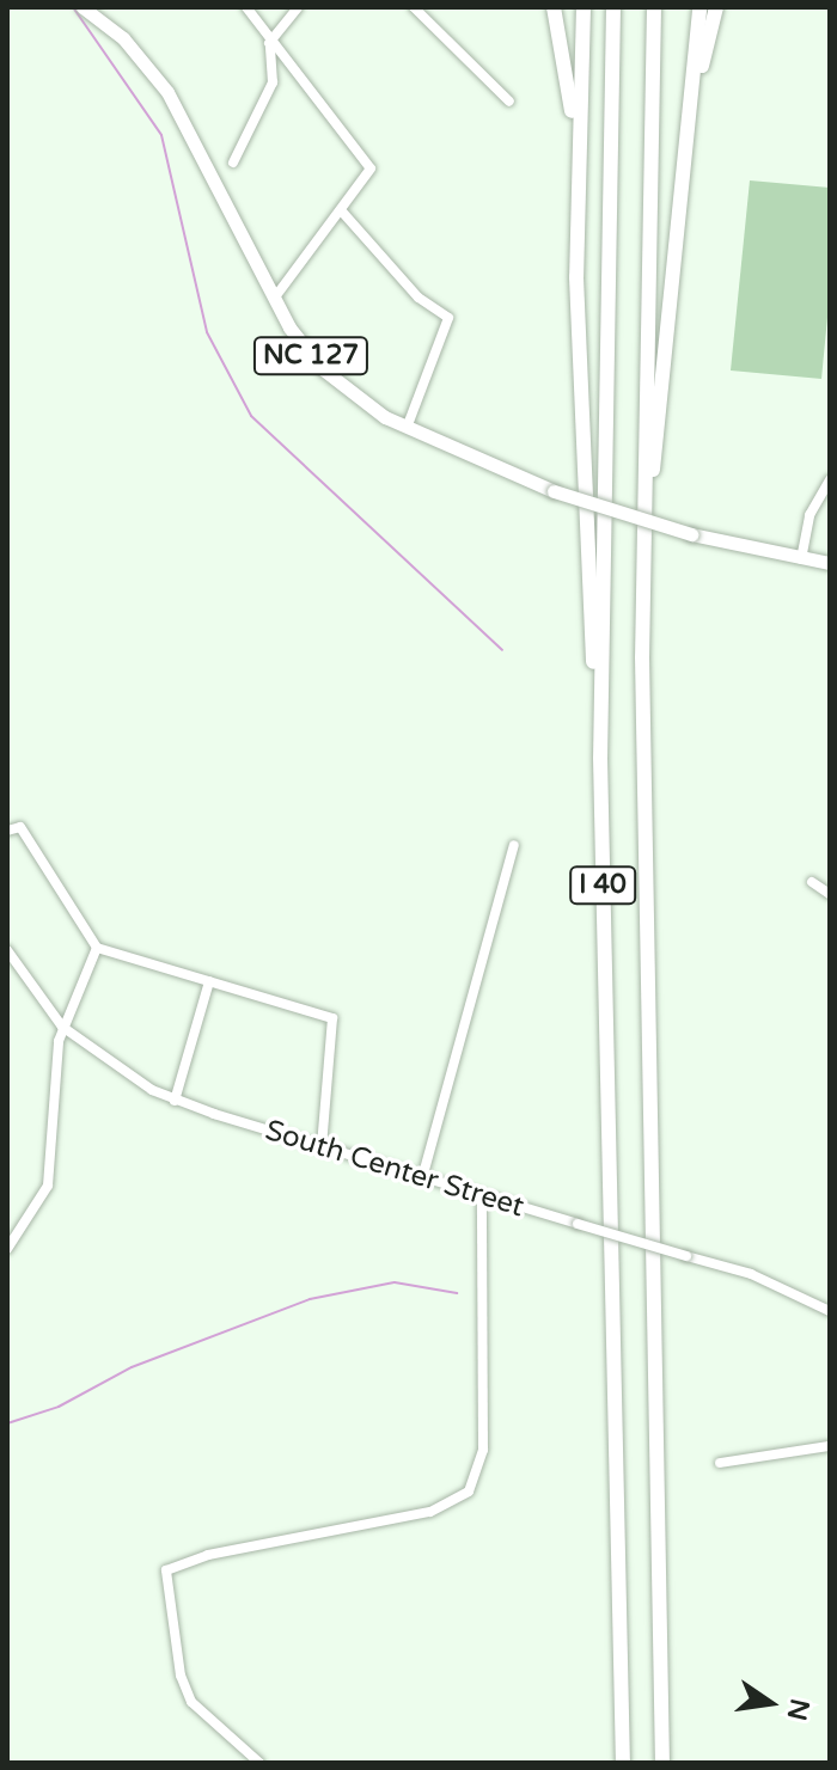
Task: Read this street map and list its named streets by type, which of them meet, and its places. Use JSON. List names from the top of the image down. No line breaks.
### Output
{"streets":{"highway":["I 40"],"main road":["NC 127"],"street":["South Center Street"]},"north":"right"}
